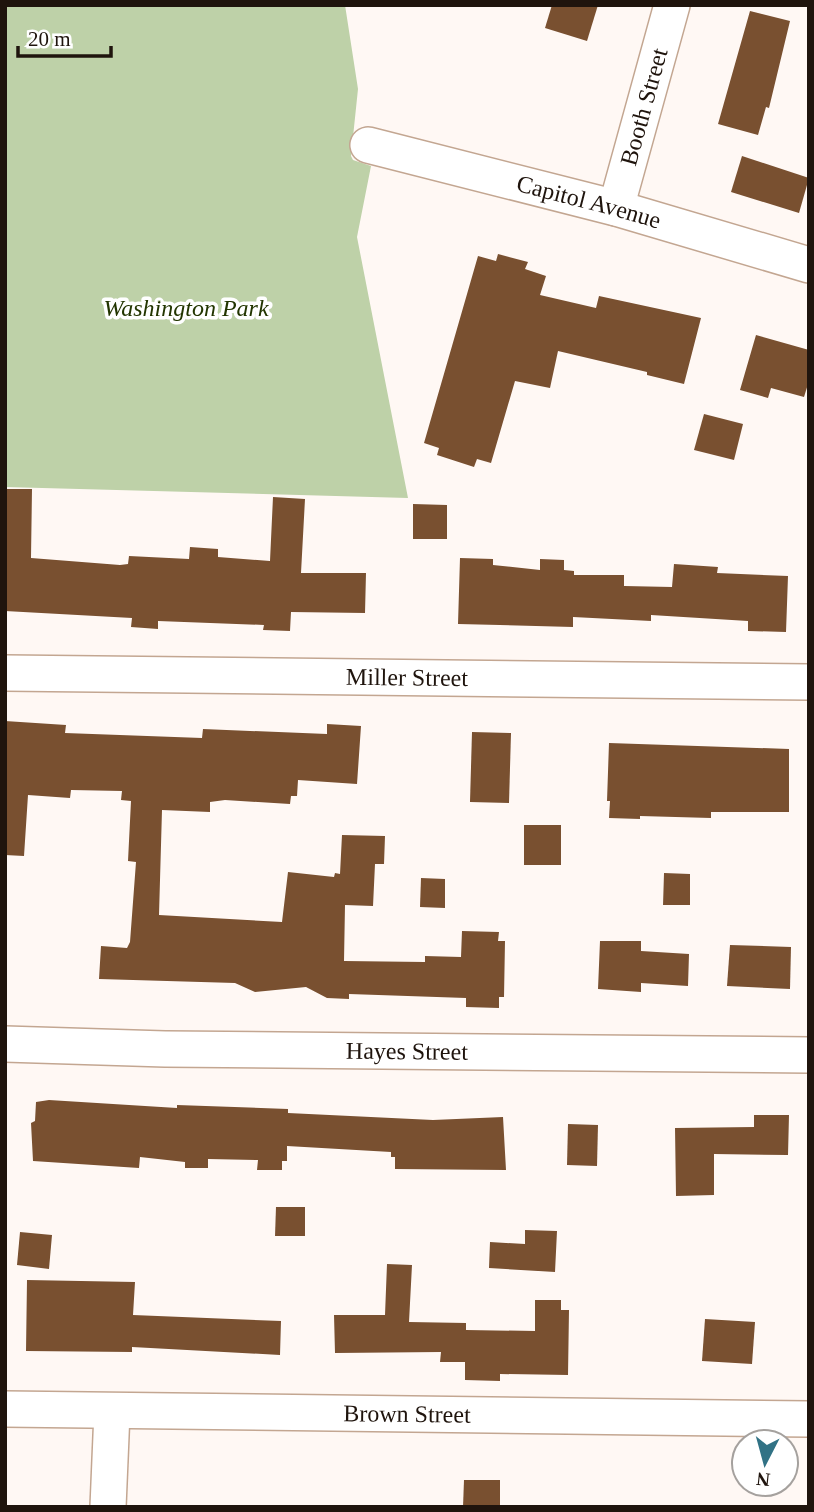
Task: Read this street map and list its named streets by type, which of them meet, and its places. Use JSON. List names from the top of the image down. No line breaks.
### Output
{"streets":{"street":["Booth Street","Capitol Avenue","Miller Street","Hayes Street","Brown Street"]},"crossings":[["Booth Street","Capitol Avenue"]],"parks":["Washington Park"],"scale_bar":"20 m","north":"bottom"}
